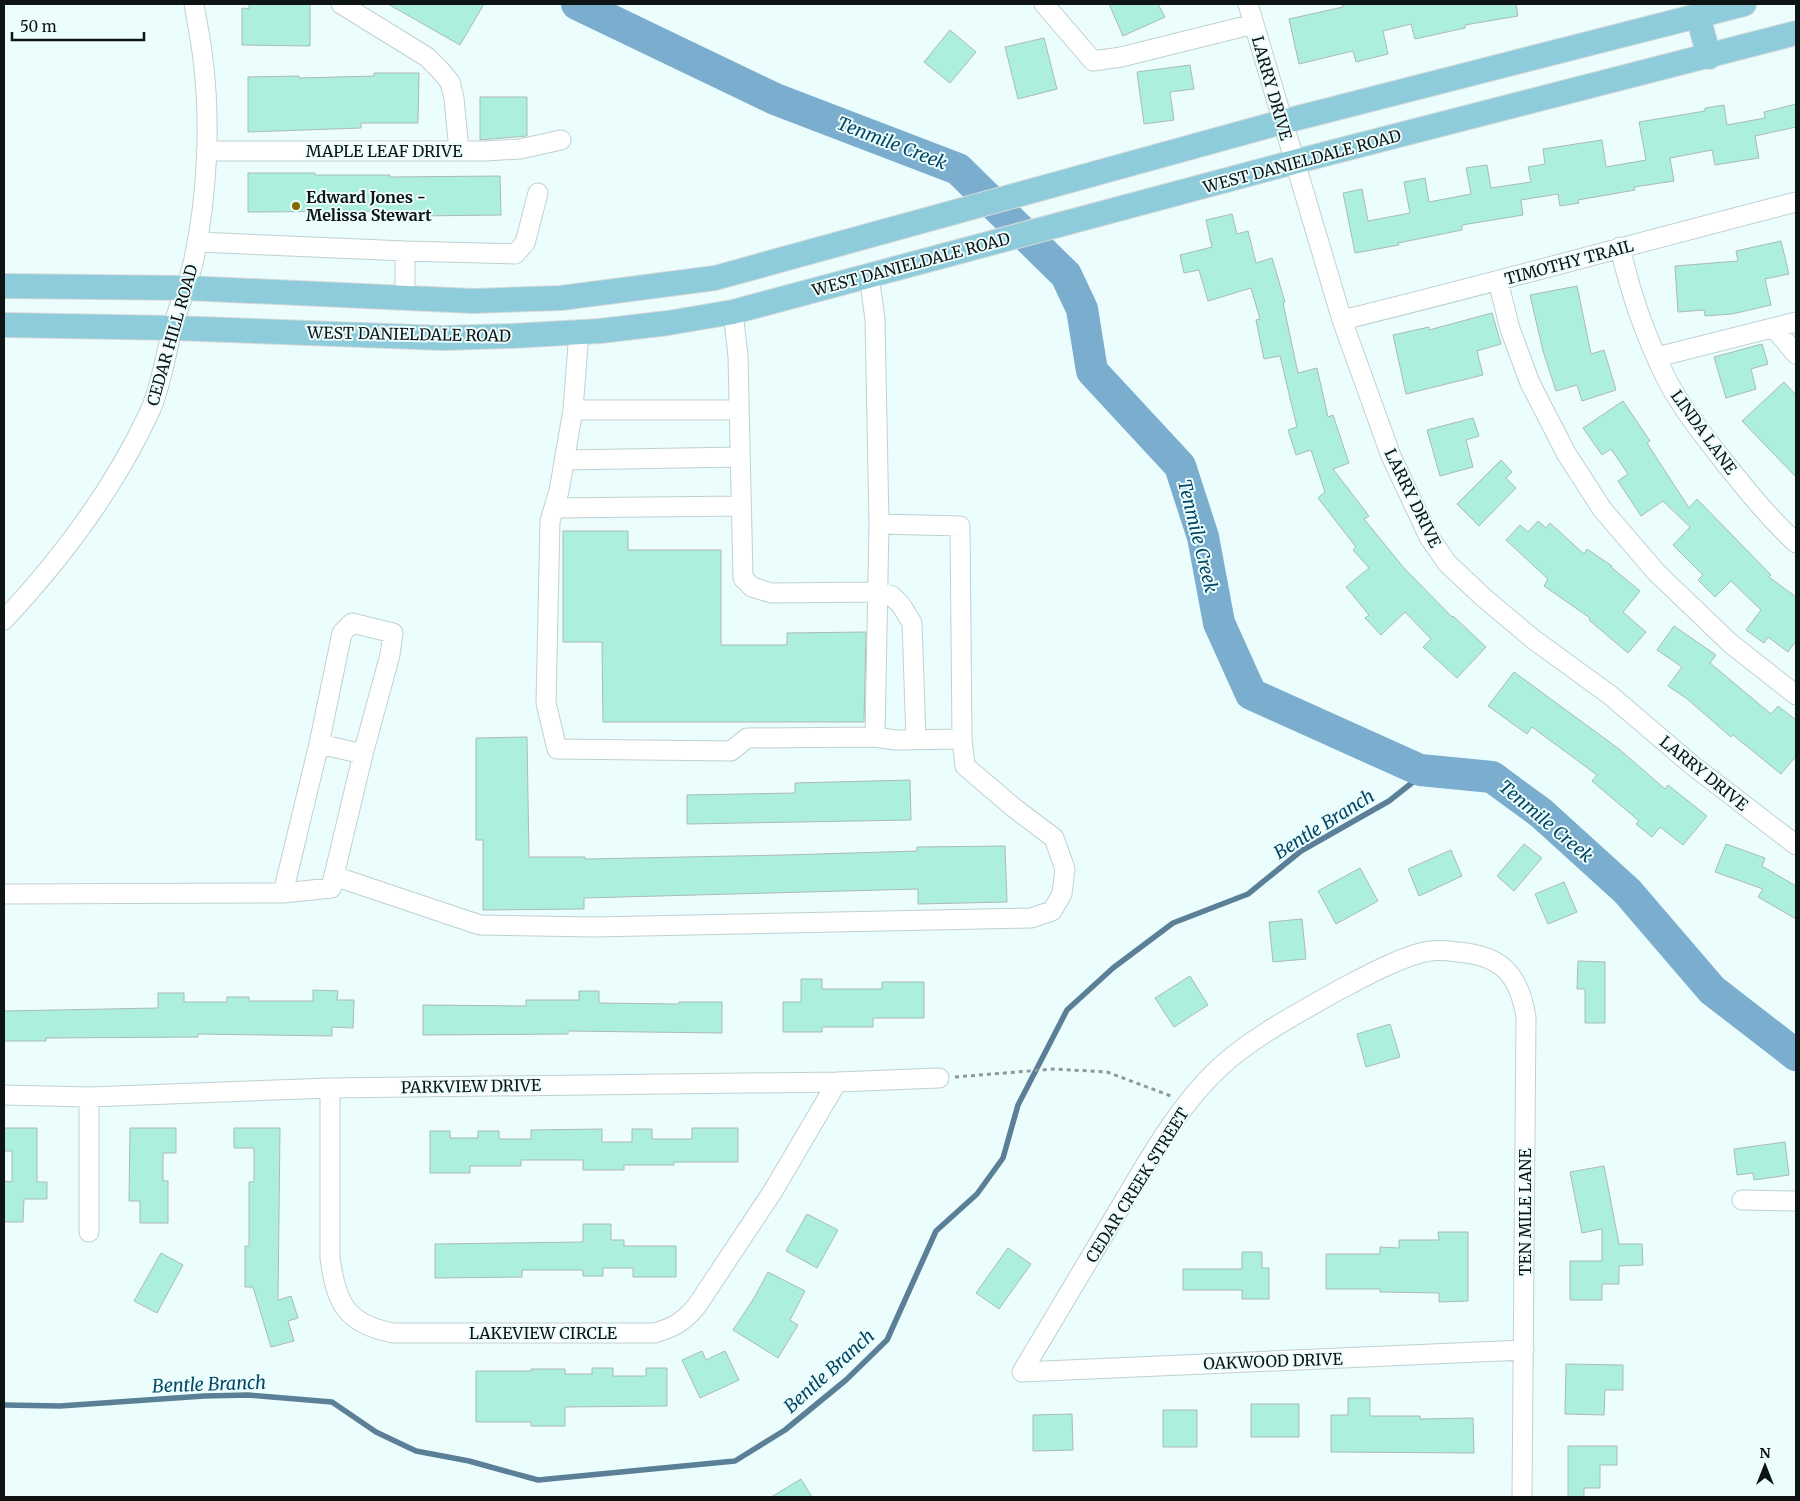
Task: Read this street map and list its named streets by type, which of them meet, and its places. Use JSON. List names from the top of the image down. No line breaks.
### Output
{"streets":{"main road":["WEST DANIELDALE ROAD"],"street":["LARRY DRIVE","MAPLE LEAF DRIVE","TIMOTHY TRAIL","CEDAR HILL ROAD","LINDA LANE","PARKVIEW DRIVE","CEDAR CREEK STREET","TEN MILE LANE","LAKEVIEW CIRCLE","OAKWOOD DRIVE"]},"crossings":[["LARRY DRIVE","WEST DANIELDALE ROAD"],["LARRY DRIVE","TIMOTHY TRAIL"],["MAPLE LEAF DRIVE","CEDAR HILL ROAD"],["WEST DANIELDALE ROAD","CEDAR HILL ROAD"],["TIMOTHY TRAIL","LINDA LANE"],["PARKVIEW DRIVE","LAKEVIEW CIRCLE"],["CEDAR CREEK STREET","TEN MILE LANE"],["CEDAR CREEK STREET","OAKWOOD DRIVE"],["TEN MILE LANE","OAKWOOD DRIVE"]],"water":["Tenmile Creek","Bentle Branch"],"places":["Edward Jones - Melissa Stewart"],"scale_bar":"50 m","north":"top"}
